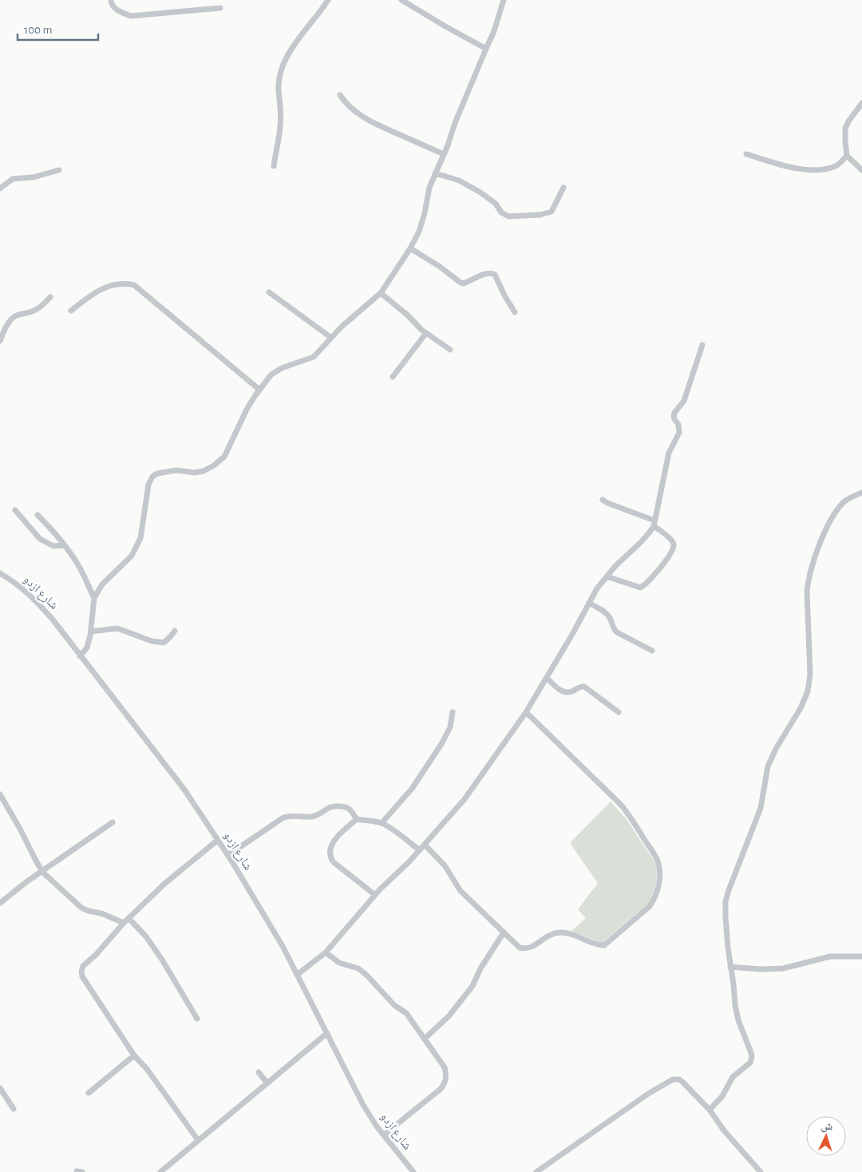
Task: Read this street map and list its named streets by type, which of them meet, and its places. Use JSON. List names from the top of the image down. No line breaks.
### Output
{"streets":{"street":["شارع ازدو"]},"scale_bar":"100 m","north":"top"}
